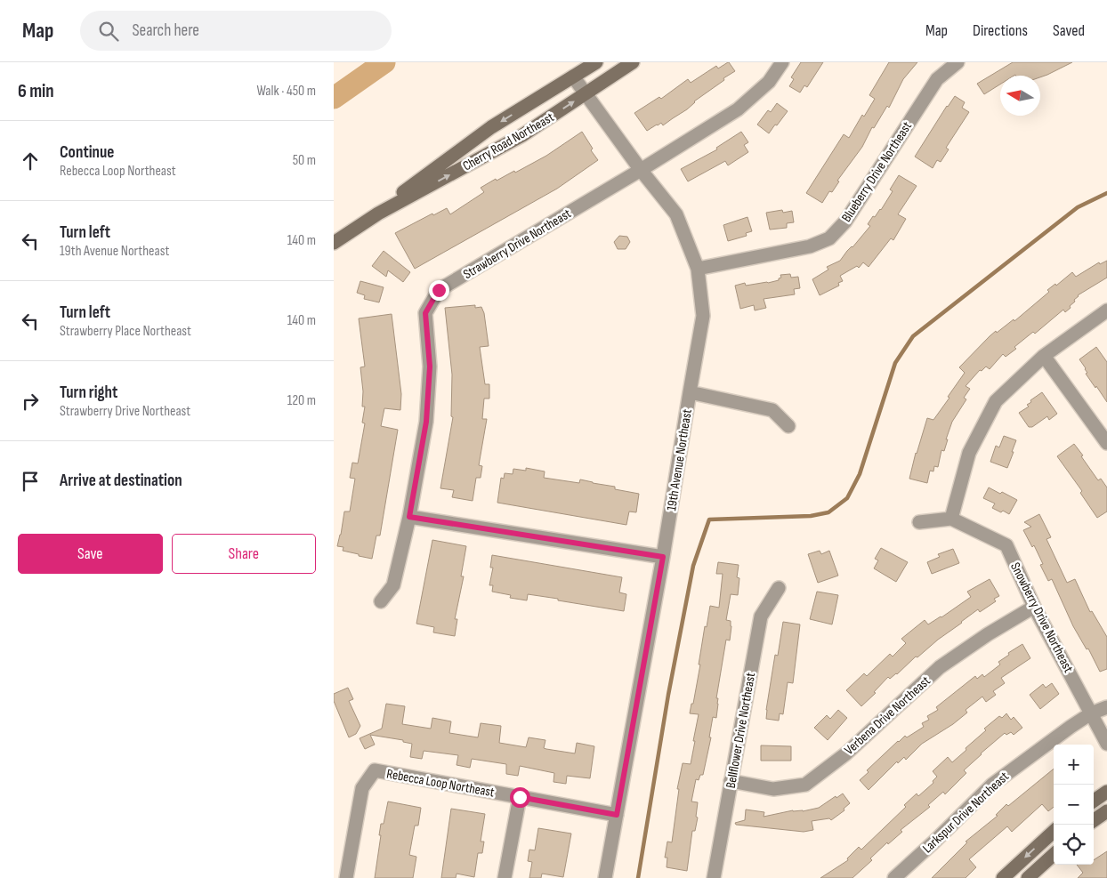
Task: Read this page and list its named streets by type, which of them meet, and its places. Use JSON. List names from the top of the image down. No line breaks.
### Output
{"streets":{"street":["Cherry Road Northeast","Blueberry Drive Northeast","Strawberry Drive Northeast","19th Avenue Northeast","Snowberry Drive Northeast","Verbena Drive Northeast","Bellflower Drive Northeast","Rebecca Loop Northeast","Larkspur Drive Northeast"]},"crossings":[["Cherry Road Northeast","19th Avenue Northeast"],["Blueberry Drive Northeast","19th Avenue Northeast"],["Strawberry Drive Northeast","19th Avenue Northeast"],["19th Avenue Northeast","Rebecca Loop Northeast"],["Snowberry Drive Northeast","Verbena Drive Northeast"],["Snowberry Drive Northeast","Larkspur Drive Northeast"],["Verbena Drive Northeast","Bellflower Drive Northeast"]],"north":"left","page":{"header":"Map","search":"Search here","nav":["Map","Directions","Saved"],"heading":["6 min","Walk · 450 m"],"list":[["Continue","Rebecca Loop Northeast","50 m"],["Turn left","19th Avenue Northeast","140 m"],["Turn left","Strawberry Place Northeast","140 m"],["Turn right","Strawberry Drive Northeast","120 m"],"Arrive at destination"],"buttons":["Save","Share"],"map_buttons":["+","−"]}}
